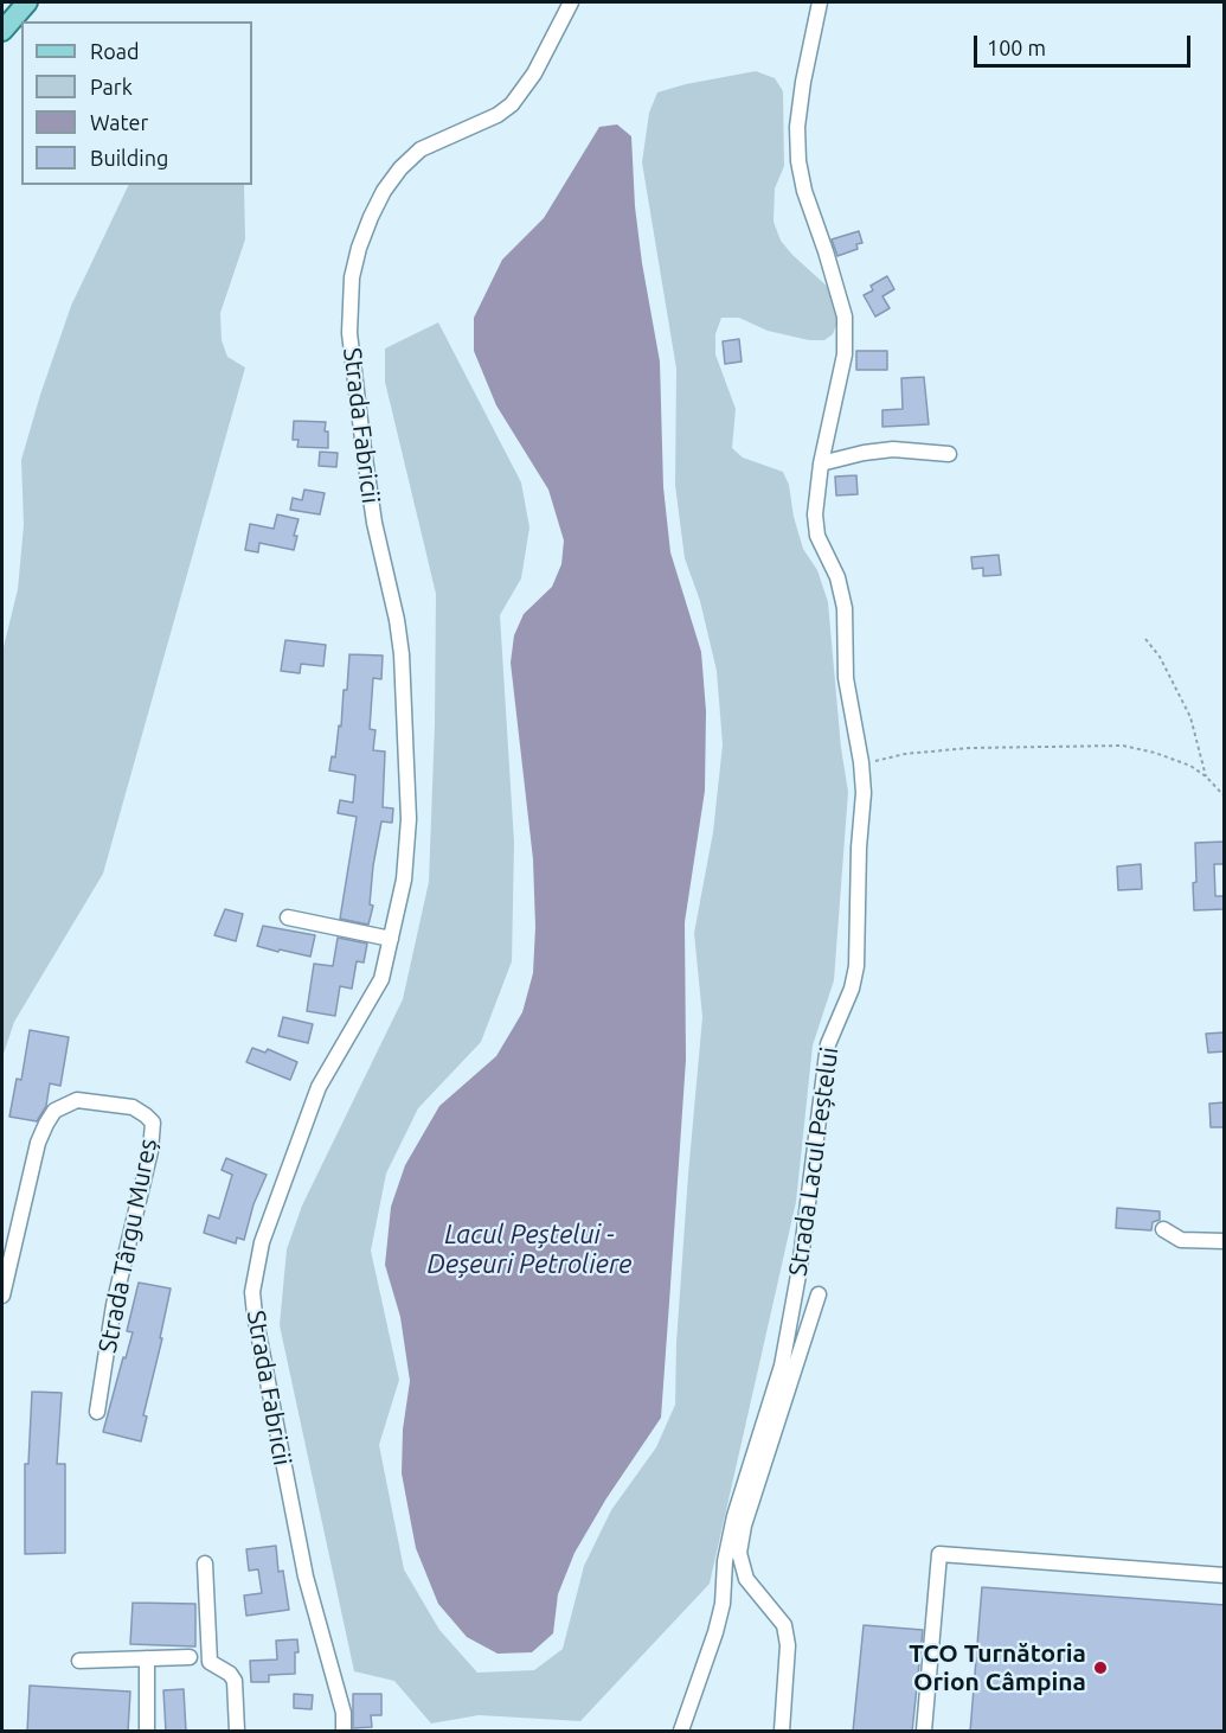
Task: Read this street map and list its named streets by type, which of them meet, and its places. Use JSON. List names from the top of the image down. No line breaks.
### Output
{"streets":{"street":["Strada Fabricii","Strada Lacul Peștelui","Strada Târgu Mureș"]},"water":["Lacul Peștelui - Deșeuri Petroliere"],"places":["TCO Turnătoria Orion Câmpina"],"legend":["Road","Park","Water","Building"],"scale_bar":"100 m"}
